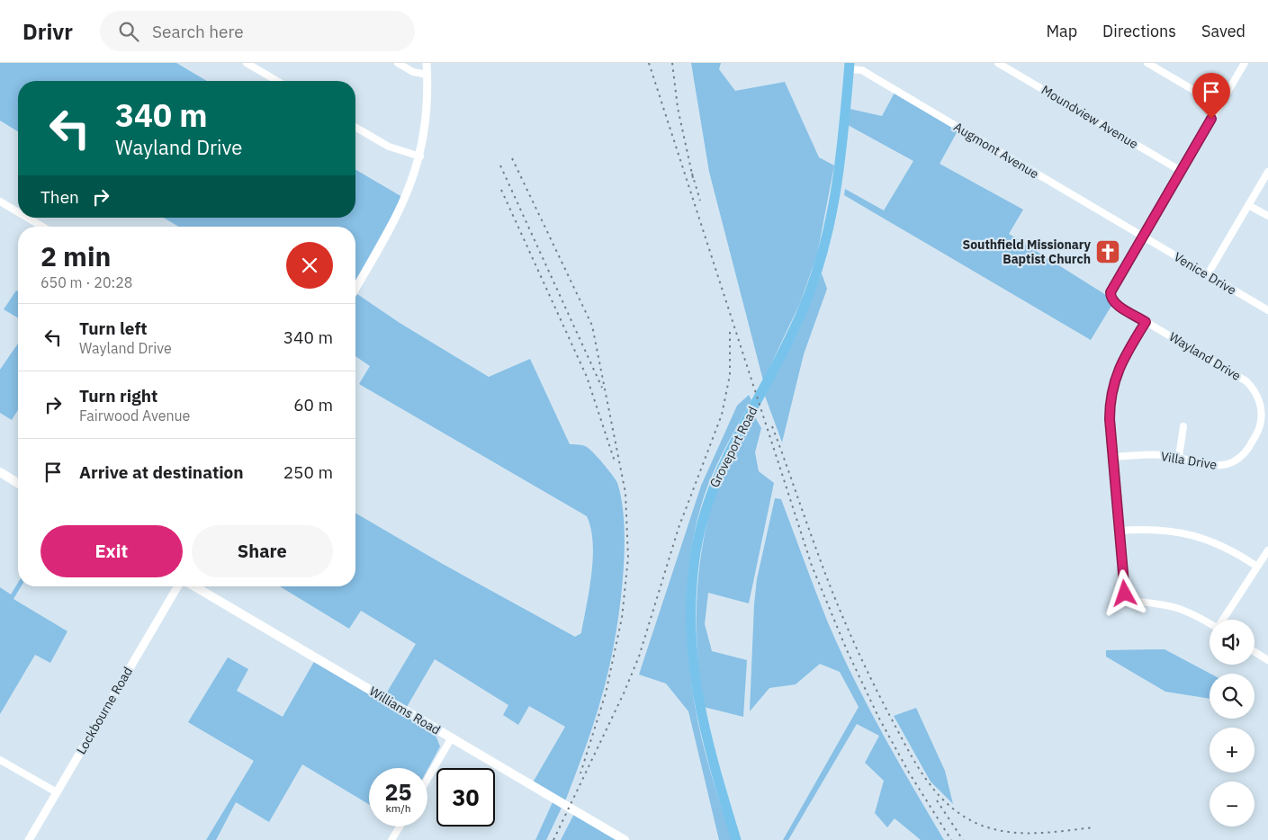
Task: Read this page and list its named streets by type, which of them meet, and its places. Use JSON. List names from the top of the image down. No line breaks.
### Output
{"streets":{"main road":["Groveport Road","Williams Road"],"street":["Moundview Avenue","Augmont Avenue","Venice Drive","Wayland Drive","Villa Drive","Lockbourne Road"]},"crossings":[["Augmont Avenue","Venice Drive"],["Augmont Avenue","Wayland Drive"],["Augmont Avenue","Groveport Road"],["Venice Drive","Wayland Drive"],["Wayland Drive","Villa Drive"]],"places":{"church":["Southfield Missionary Baptist Church"]},"page":{"header":"Drivr","search":"Search here","nav":["Map","Directions","Saved"],"turn":["340 m","Wayland Drive"],"then":"Then","heading":["2 min","650 m · 20:28"],"list":[{"name":"Turn left","note":"Wayland Drive","value":"340 m"},{"name":"Turn right","note":"Fairwood Avenue","value":"60 m"},{"name":"Arrive at destination","value":"250 m"}],"buttons":["Exit","Share"],"map_buttons":["+","−"],"speed":"25 km/h","limit":"30"}}
